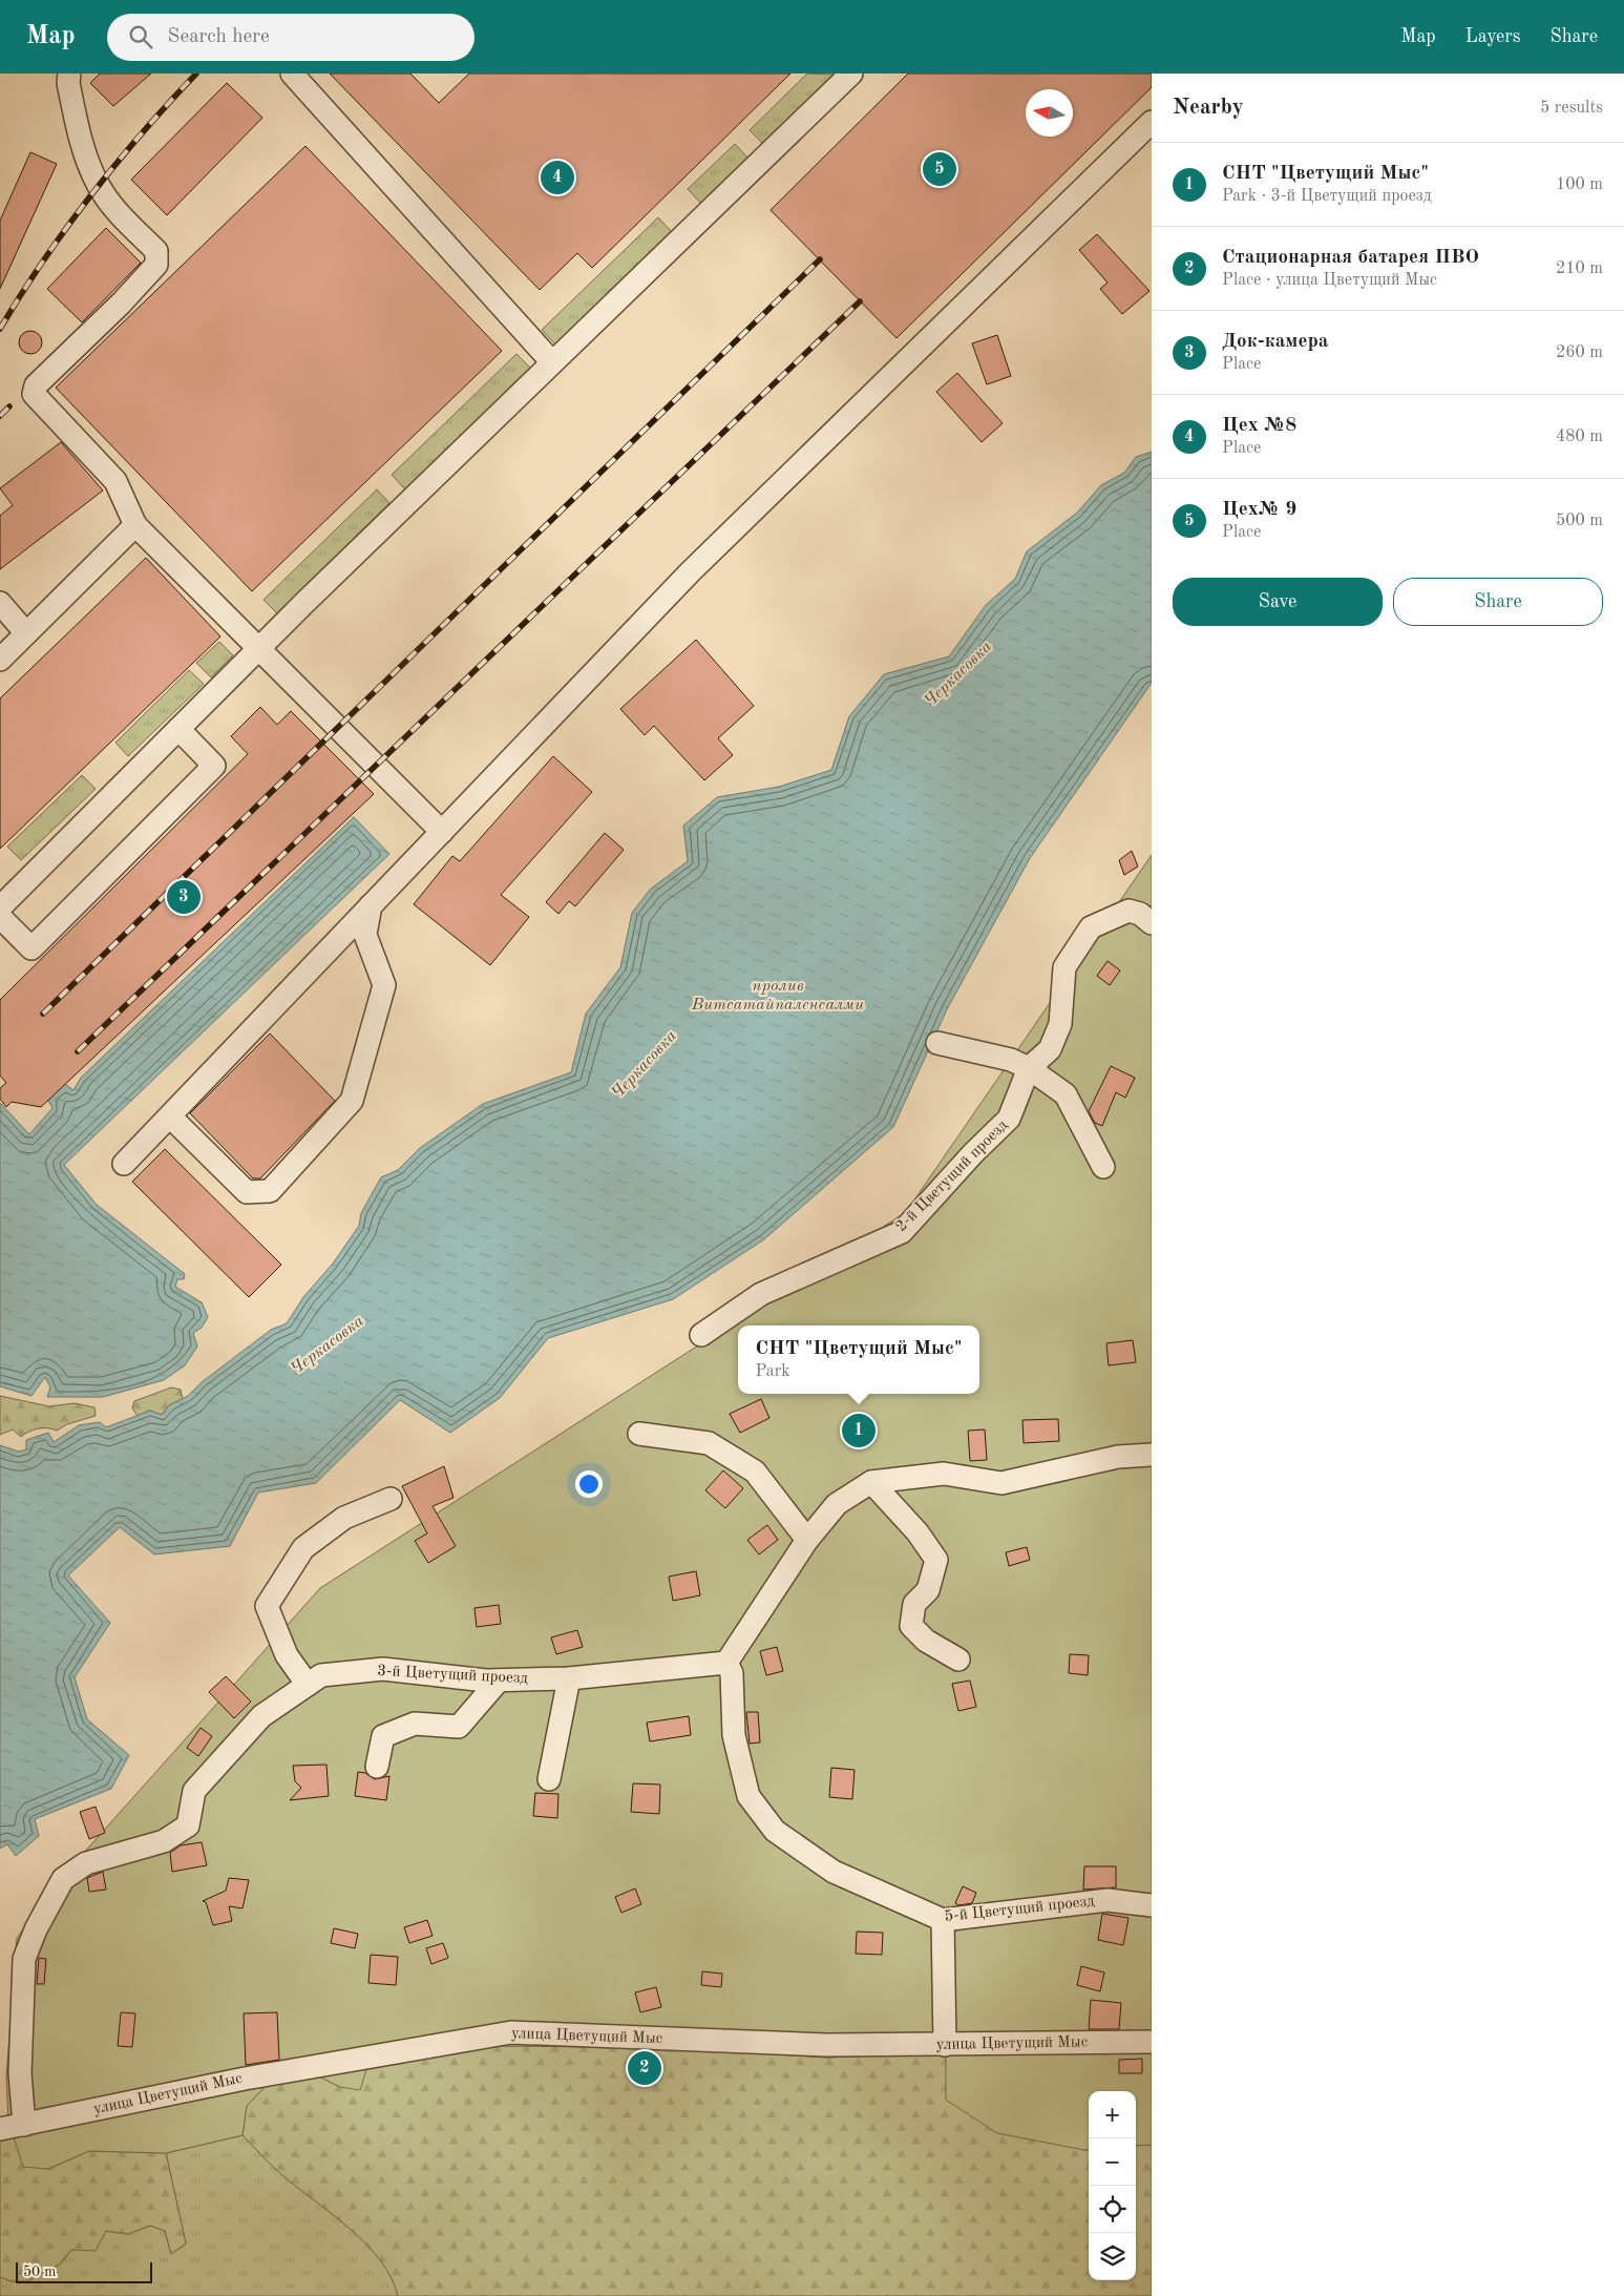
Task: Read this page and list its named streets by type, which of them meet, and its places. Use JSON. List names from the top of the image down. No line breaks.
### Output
{"streets":{"street":["2-й Цветущий проезд","3-й Цветущий проезд","5-й Цветущий проезд","улица Цветущий Мыс"]},"crossings":[["3-й Цветущий проезд","5-й Цветущий проезд"],["3-й Цветущий проезд","улица Цветущий Мыс"]],"water":["Черкасовка","пролив Витсатайпаленсалми"],"scale_bar":"50 m","north":"left","page":{"header":"Map","search":"Search here","nav":["Map","Layers","Share"],"heading":["Nearby","5 results"],"list":[{"mark":"1","name":"СНТ \"Цветущий Мыс\"","note":"Park · 3-й Цветущий проезд","value":"100 m"},{"mark":"2","name":"Стационарная батарея ПВО","note":"Place · улица Цветущий Мыс","value":"210 m"},{"mark":"3","name":"Док-камера","note":"Place","value":"260 m"},{"mark":"4","name":"Цех №8","note":"Place","value":"480 m"},{"mark":"5","name":"Цех№ 9","note":"Place","value":"500 m"}],"pins":["5","4","3","1","2"],"buttons":["Save","Share"],"popup":["СНТ \"Цветущий Мыс\"","Park"],"map_buttons":["+","−"],"scale":"50 m"}}
